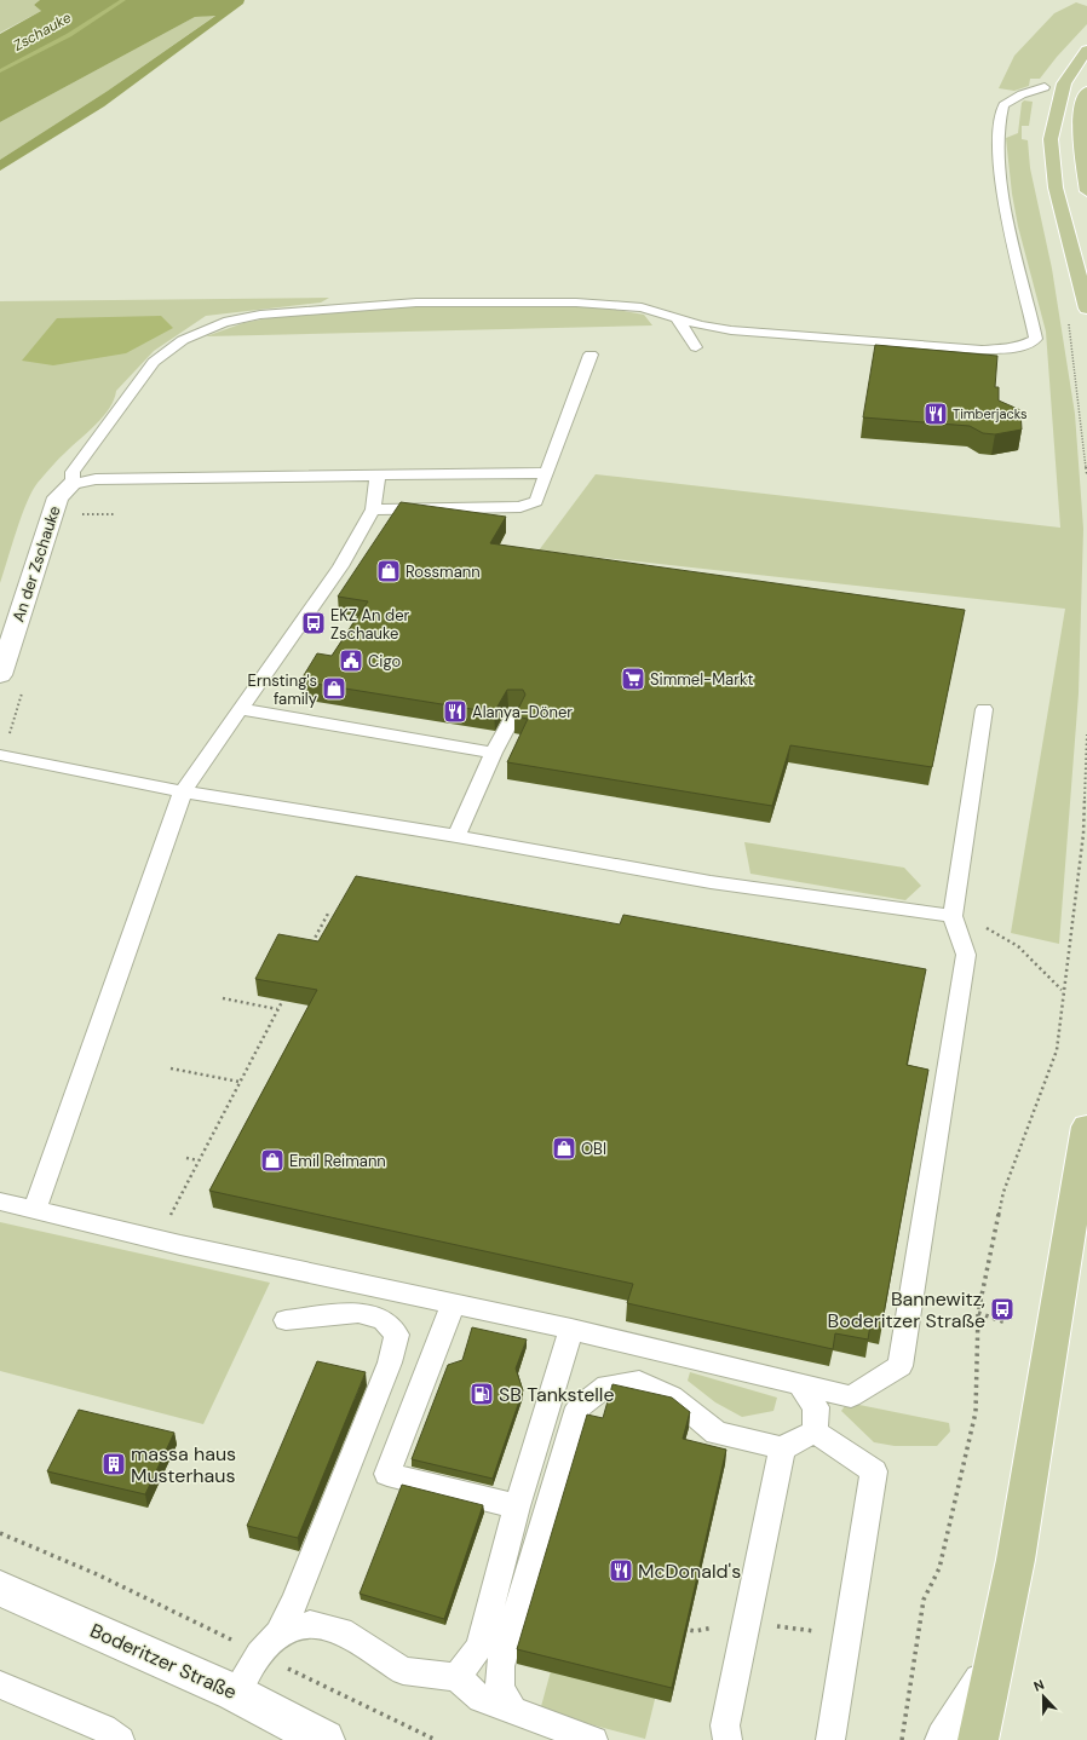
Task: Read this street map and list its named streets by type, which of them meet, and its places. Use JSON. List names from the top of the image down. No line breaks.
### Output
{"streets":{"street":["An der Zschauke","Boderitzer Straße"]},"water":["Zschauke"],"places":{"restaurant":["Timberjacks","Alanya-Döner","McDonald's"],"shop":["Rossmann","Ernsting's family","OBI","Emil Reimann"],"bus stop":["EKZ An der Zschauke","Bannewitz, Boderitzer Straße"],"public building":["Cigo"],"supermarket":["Simmel-Markt"],"fuel station":["SB Tankstelle"],"building":["massa haus Musterhaus"]},"north":"top"}
